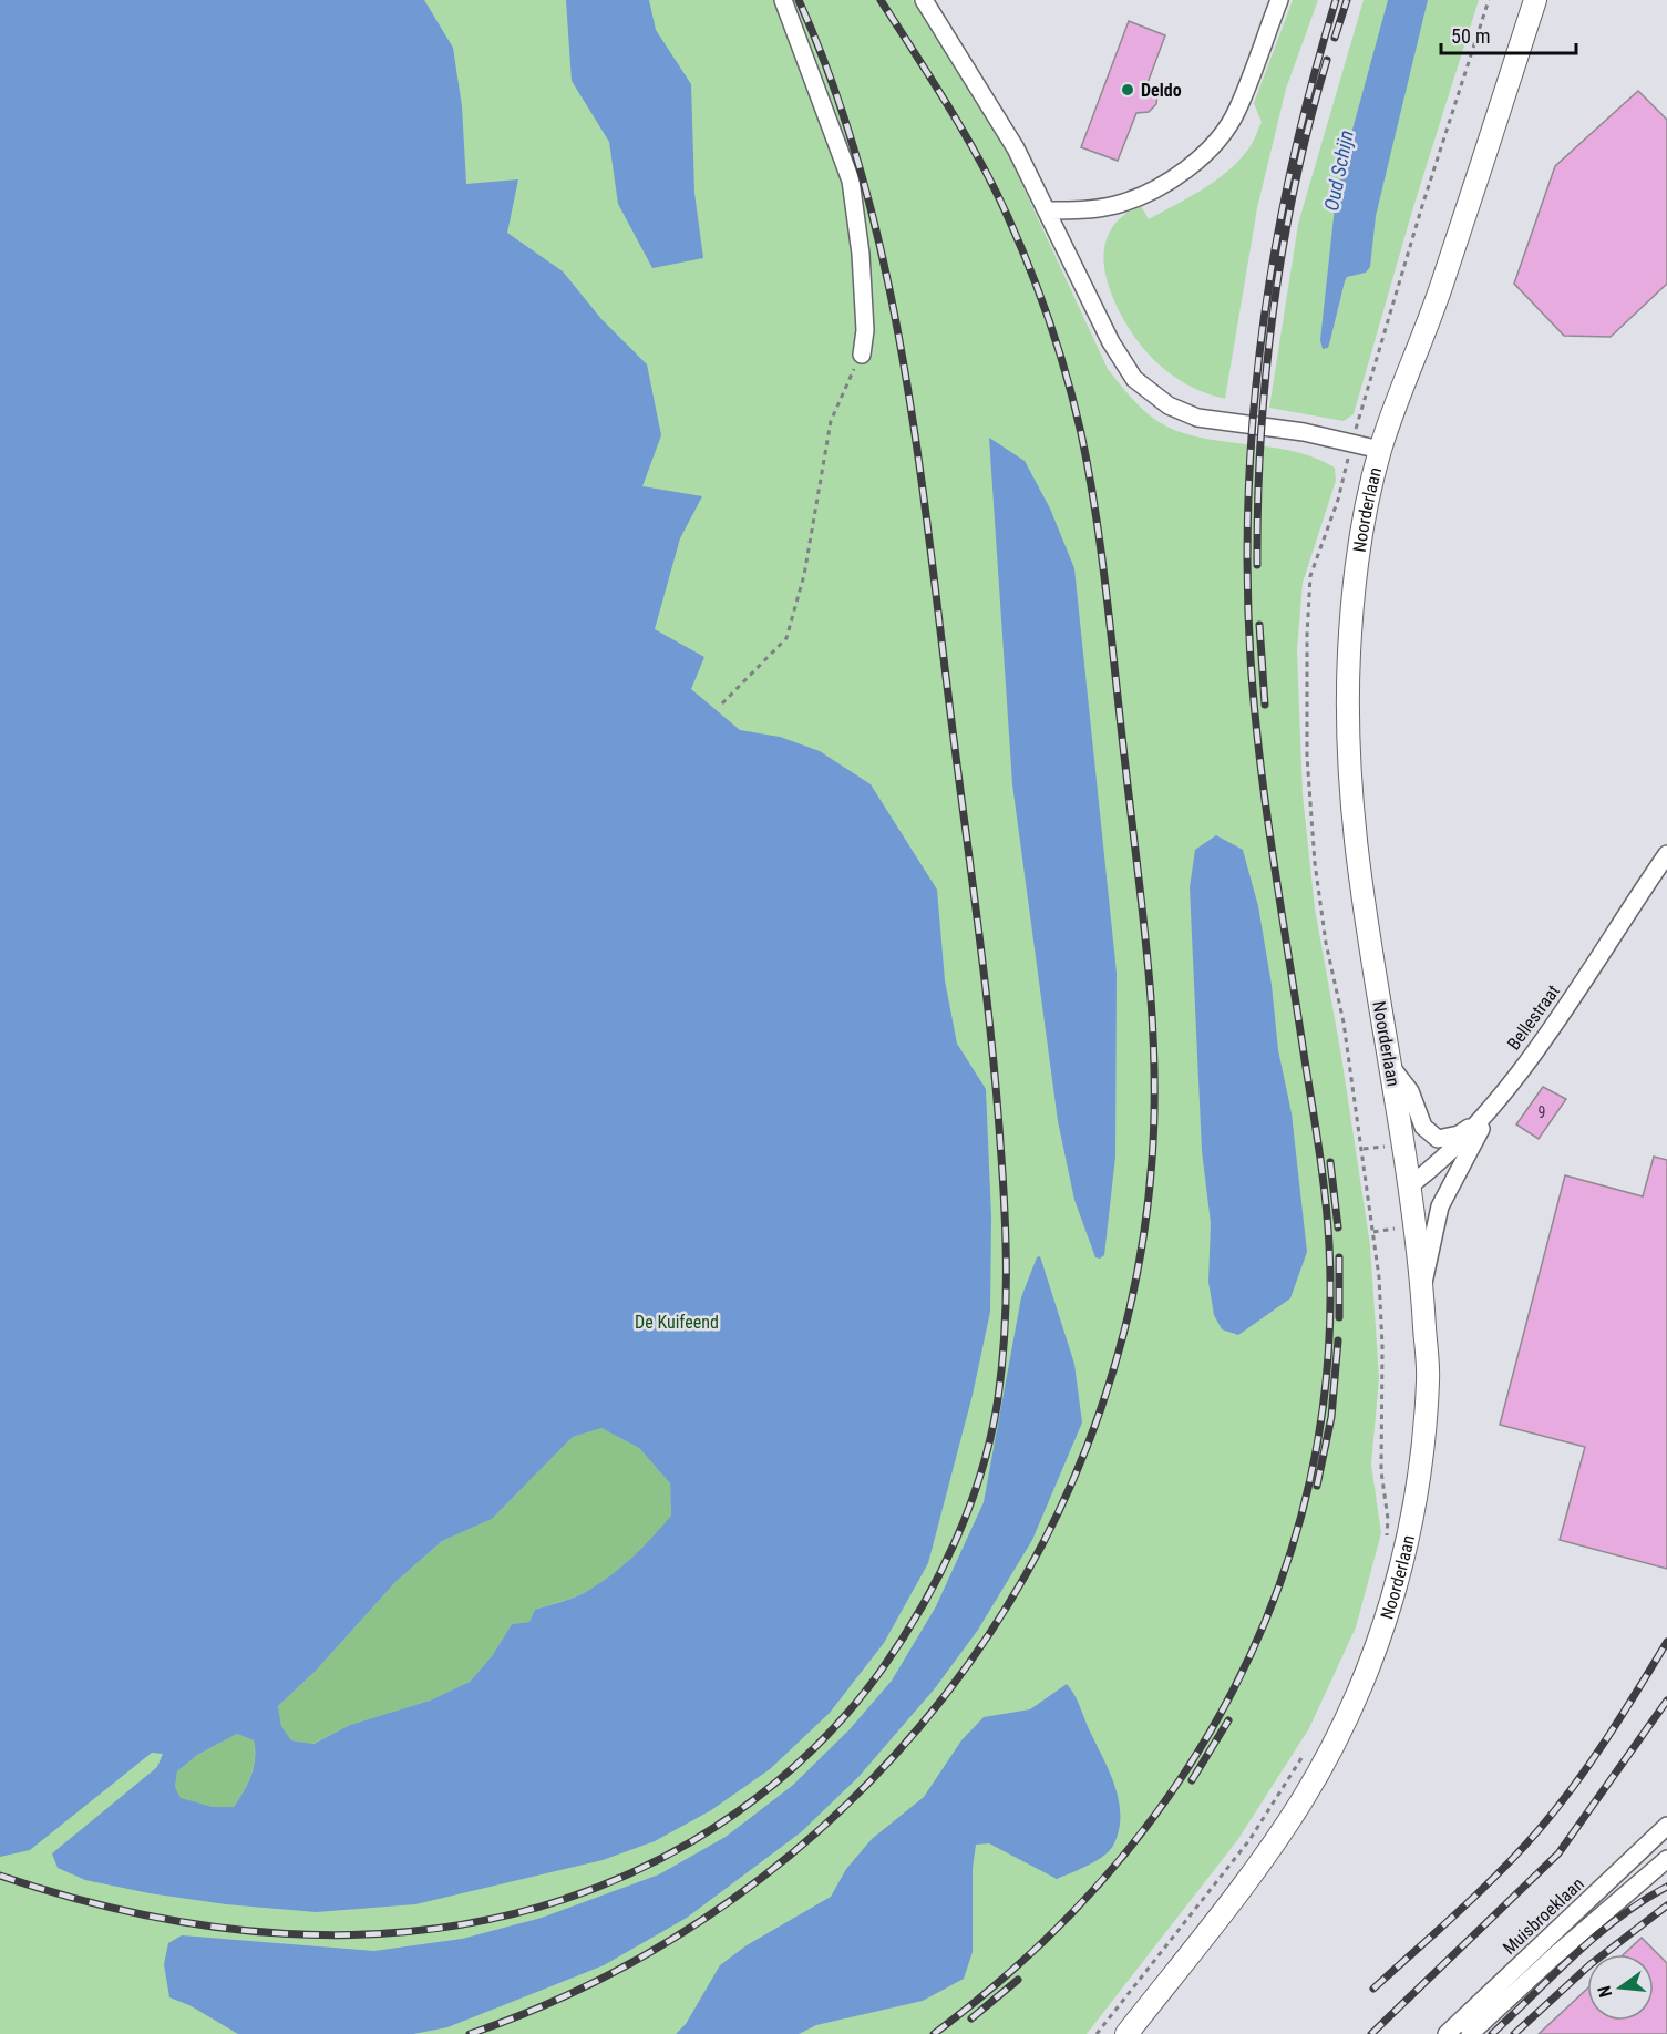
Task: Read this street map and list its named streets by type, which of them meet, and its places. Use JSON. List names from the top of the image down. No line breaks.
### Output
{"streets":{"main road":["Noorderlaan"],"street":["Bellestraat","Muisbroeklaan"]},"crossings":[["Noorderlaan","Bellestraat"]],"water":["Oud Schijn"],"parks":["De Kuifeend"],"places":["Deldo"],"house_numbers":["9"],"scale_bar":"50 m","north":"left"}
